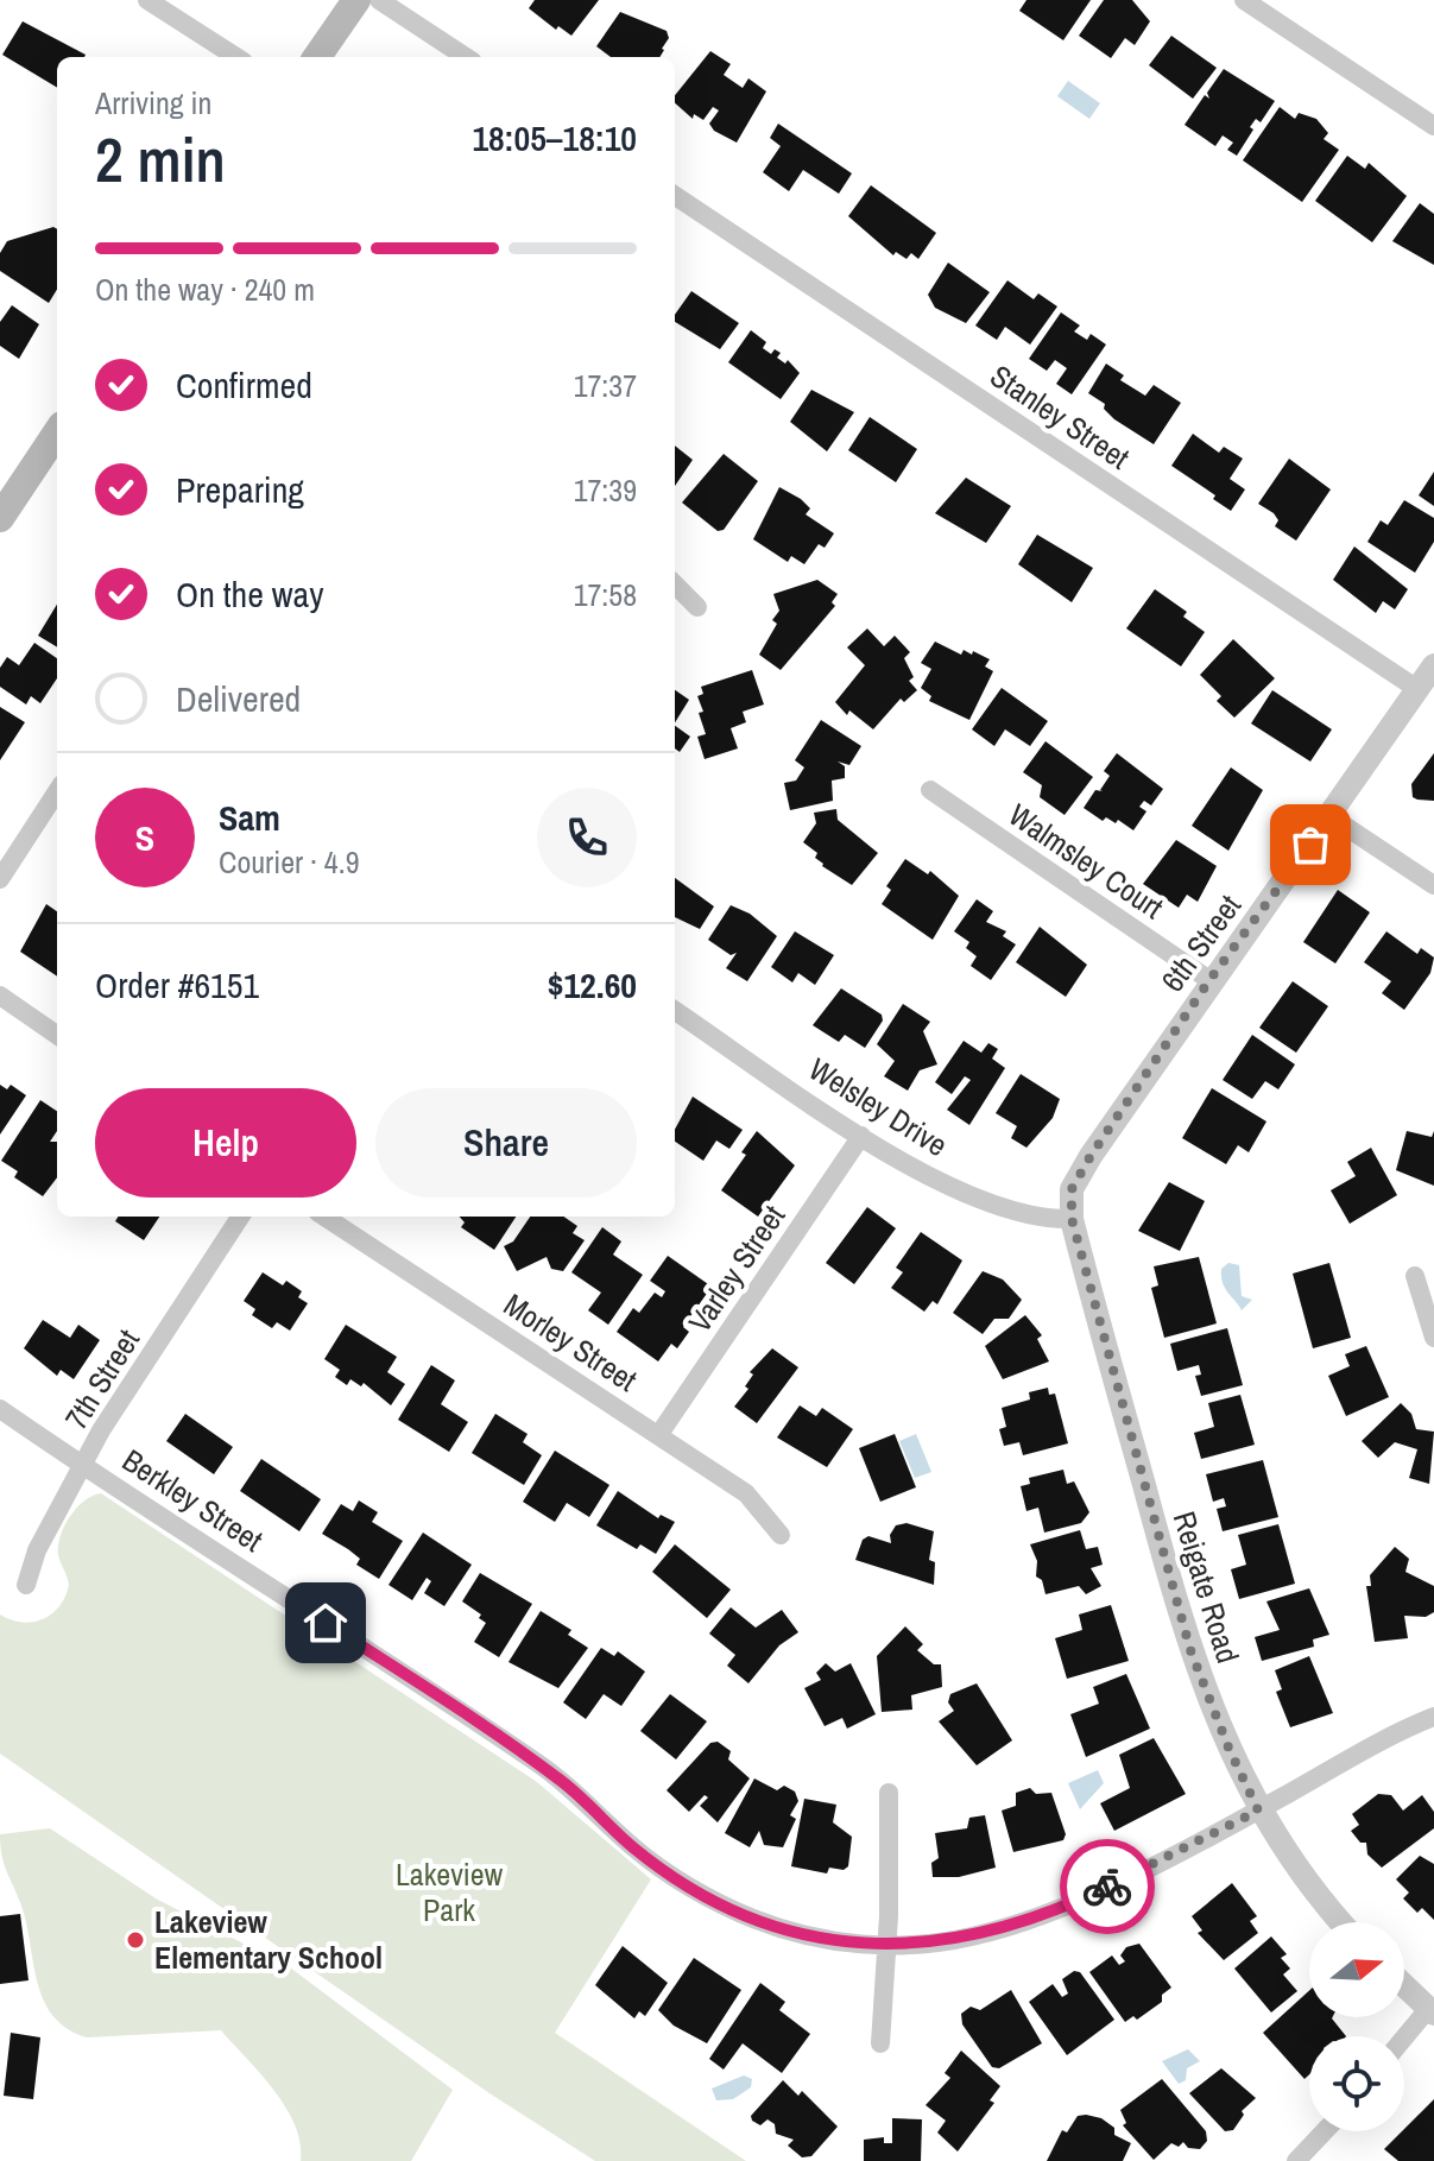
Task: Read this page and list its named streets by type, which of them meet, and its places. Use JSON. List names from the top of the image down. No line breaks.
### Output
{"streets":{"street":["Stanley Street","Walmsley Court","6th Street","Welsley Drive","Varley Street","Morley Street","7th Street","Berkley Street","Reigate Road"]},"crossings":[["Stanley Street","6th Street"],["Walmsley Court","6th Street"],["6th Street","Welsley Drive"],["6th Street","Reigate Road"],["Welsley Drive","Varley Street"],["Welsley Drive","Reigate Road"],["Varley Street","Morley Street"],["7th Street","Berkley Street"],["Berkley Street","Reigate Road"]],"parks":["Lakeview Park"],"places":["Lakeview Elementary School"],"north":"right","page":{"heading":["2 min","Arriving in","18:05–18:10"],"panel":["Sam","Courier · 4.9","Order #6151","$12.60"],"bar":"On the way · 240 m","list":[["Confirmed","17:37"],["Preparing","17:39"],["On the way","17:58"],"Delivered"],"round":"S","buttons":["Help","Share"]}}
